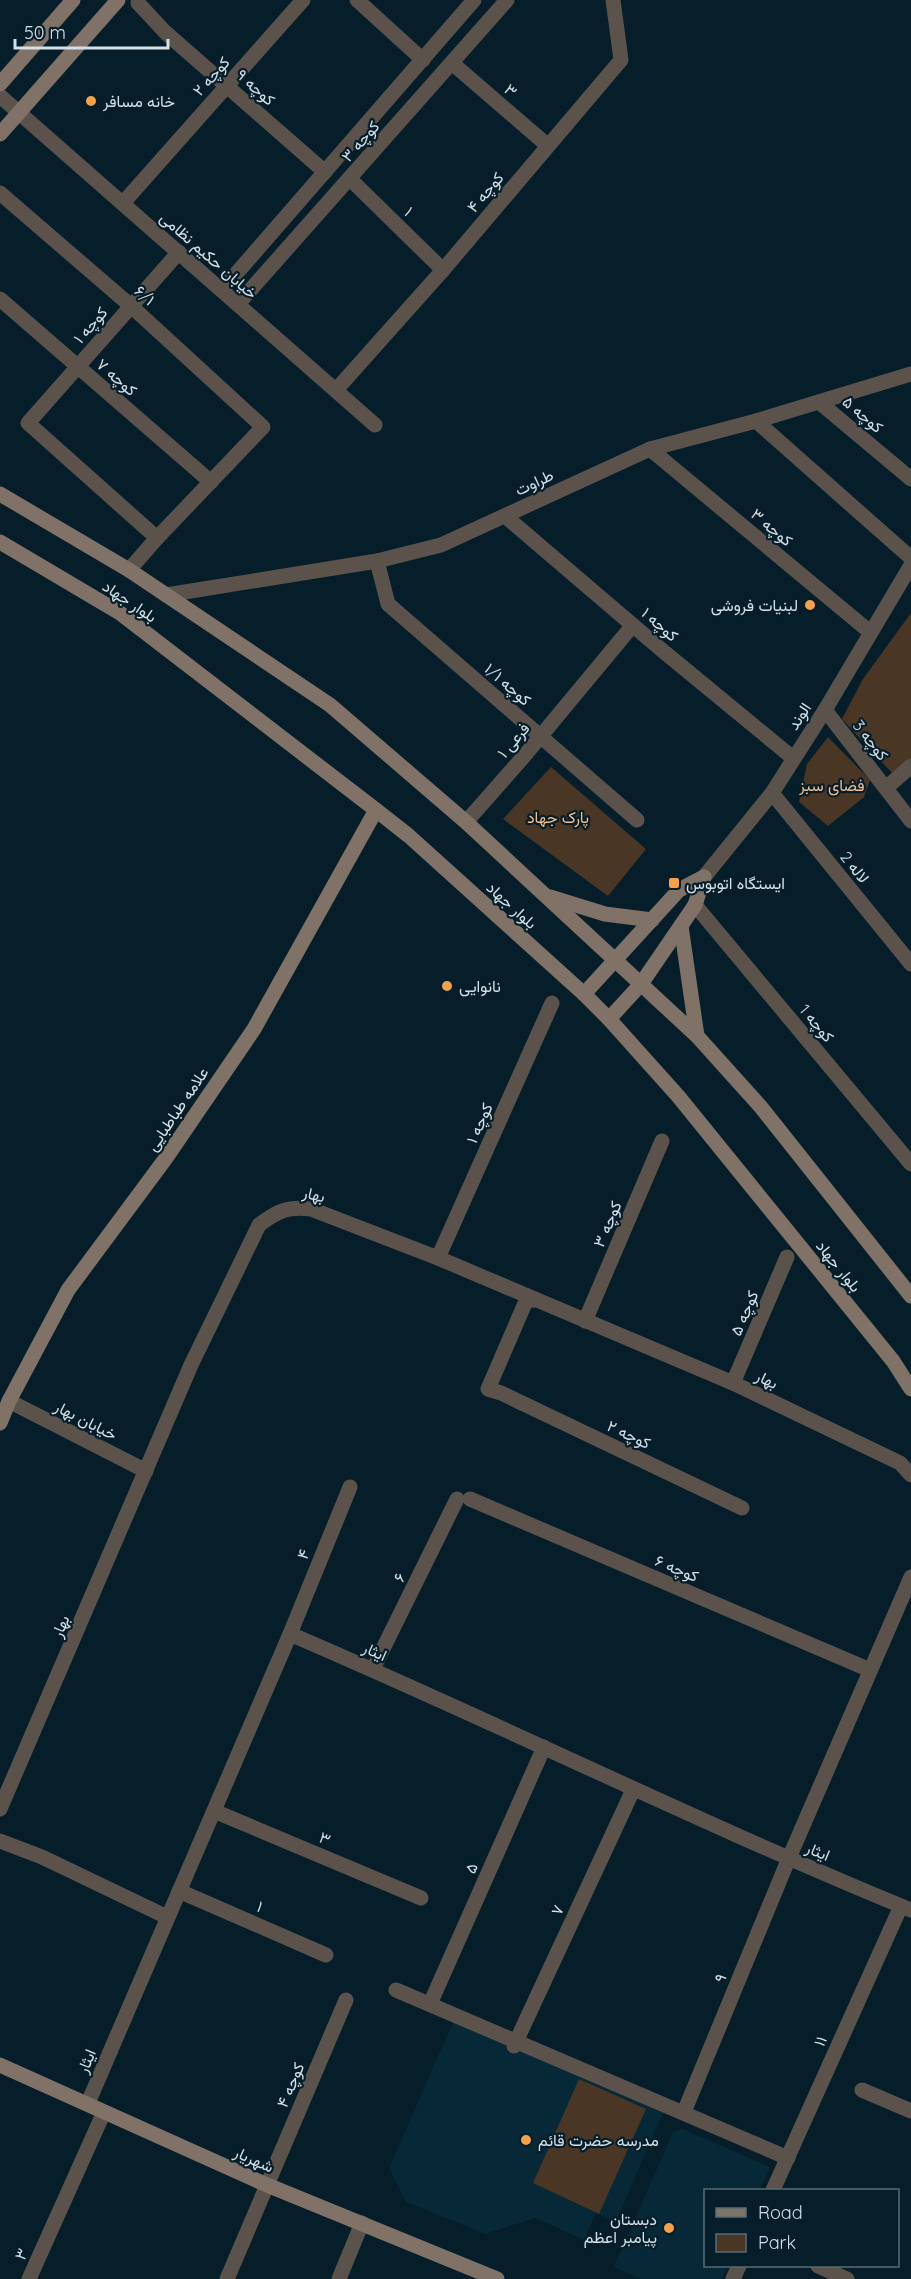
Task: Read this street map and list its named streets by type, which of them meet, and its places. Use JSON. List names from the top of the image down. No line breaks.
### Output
{"streets":{"main road":["بلوار جهاد","الوند","علامه طباطبایی","شهریار"],"street":["کوچه ۲","کوچه ۹","۳","کوچه ۳","کوچه ۴","۱","خیابان حکیم نظامی","۶/۱","کوچه ۱","کوچه ۷","کوچه ۵","طراوت","کوچه ۱/۱","فرعی ۱","کوچه 3","لاله 2","کوچه 1","بهار","خیابان بهار","۴","کوچه ۶","۶","ایثار","۵","۷","۹","۱۱"]},"crossings":[["کوچه ۲","کوچه ۹"],["کوچه ۲","خیابان حکیم نظامی"],["کوچه ۲","بهار"],["کوچه ۹","کوچه ۳"],["۳","کوچه ۳"],["۳","کوچه ۴"],["۳","ایثار"],["۳","شهریار"],["کوچه ۳","۱"],["کوچه ۳","خیابان حکیم نظامی"],["کوچه ۳","طراوت"],["کوچه ۳","الوند"],["کوچه ۳","بهار"],["کوچه ۴","۱"],["کوچه ۴","خیابان حکیم نظامی"],["کوچه ۴","شهریار"],["۱","ایثار"],["خیابان حکیم نظامی","کوچه ۱"],["۶/۱","کوچه ۱"],["۶/۱","کوچه ۷"],["کوچه ۱","کوچه ۷"],["کوچه ۱","طراوت"],["کوچه ۱","الوند"],["کوچه ۱","فرعی ۱"],["کوچه ۱","بهار"],["کوچه ۵","طراوت"],["کوچه ۵","بهار"],["طراوت","بلوار جهاد"],["طراوت","کوچه ۱/۱"],["بلوار جهاد","الوند"],["بلوار جهاد","فرعی ۱"],["بلوار جهاد","علامه طباطبایی"],["کوچه ۱/۱","فرعی ۱"],["الوند","کوچه 3"],["الوند","لاله 2"],["الوند","کوچه 1"],["علامه طباطبایی","خیابان بهار"],["بهار","خیابان بهار"],["۴","ایثار"],["کوچه ۶","۶"],["۶","ایثار"],["ایثار","۵"],["ایثار","۷"],["ایثار","۹"],["ایثار","۱۱"],["ایثار","شهریار"]],"parks":["فضای سبز","پارک جهاد"],"places":{"other":["خانه مسافر","لبنیات فروشی","نانوایی","مدرسه حضرت قائم","دبستان پیامبر اعظم"],"transit":["ایستگاه اتوبوس"]},"legend":["Road","Park"],"scale_bar":"50 m"}
